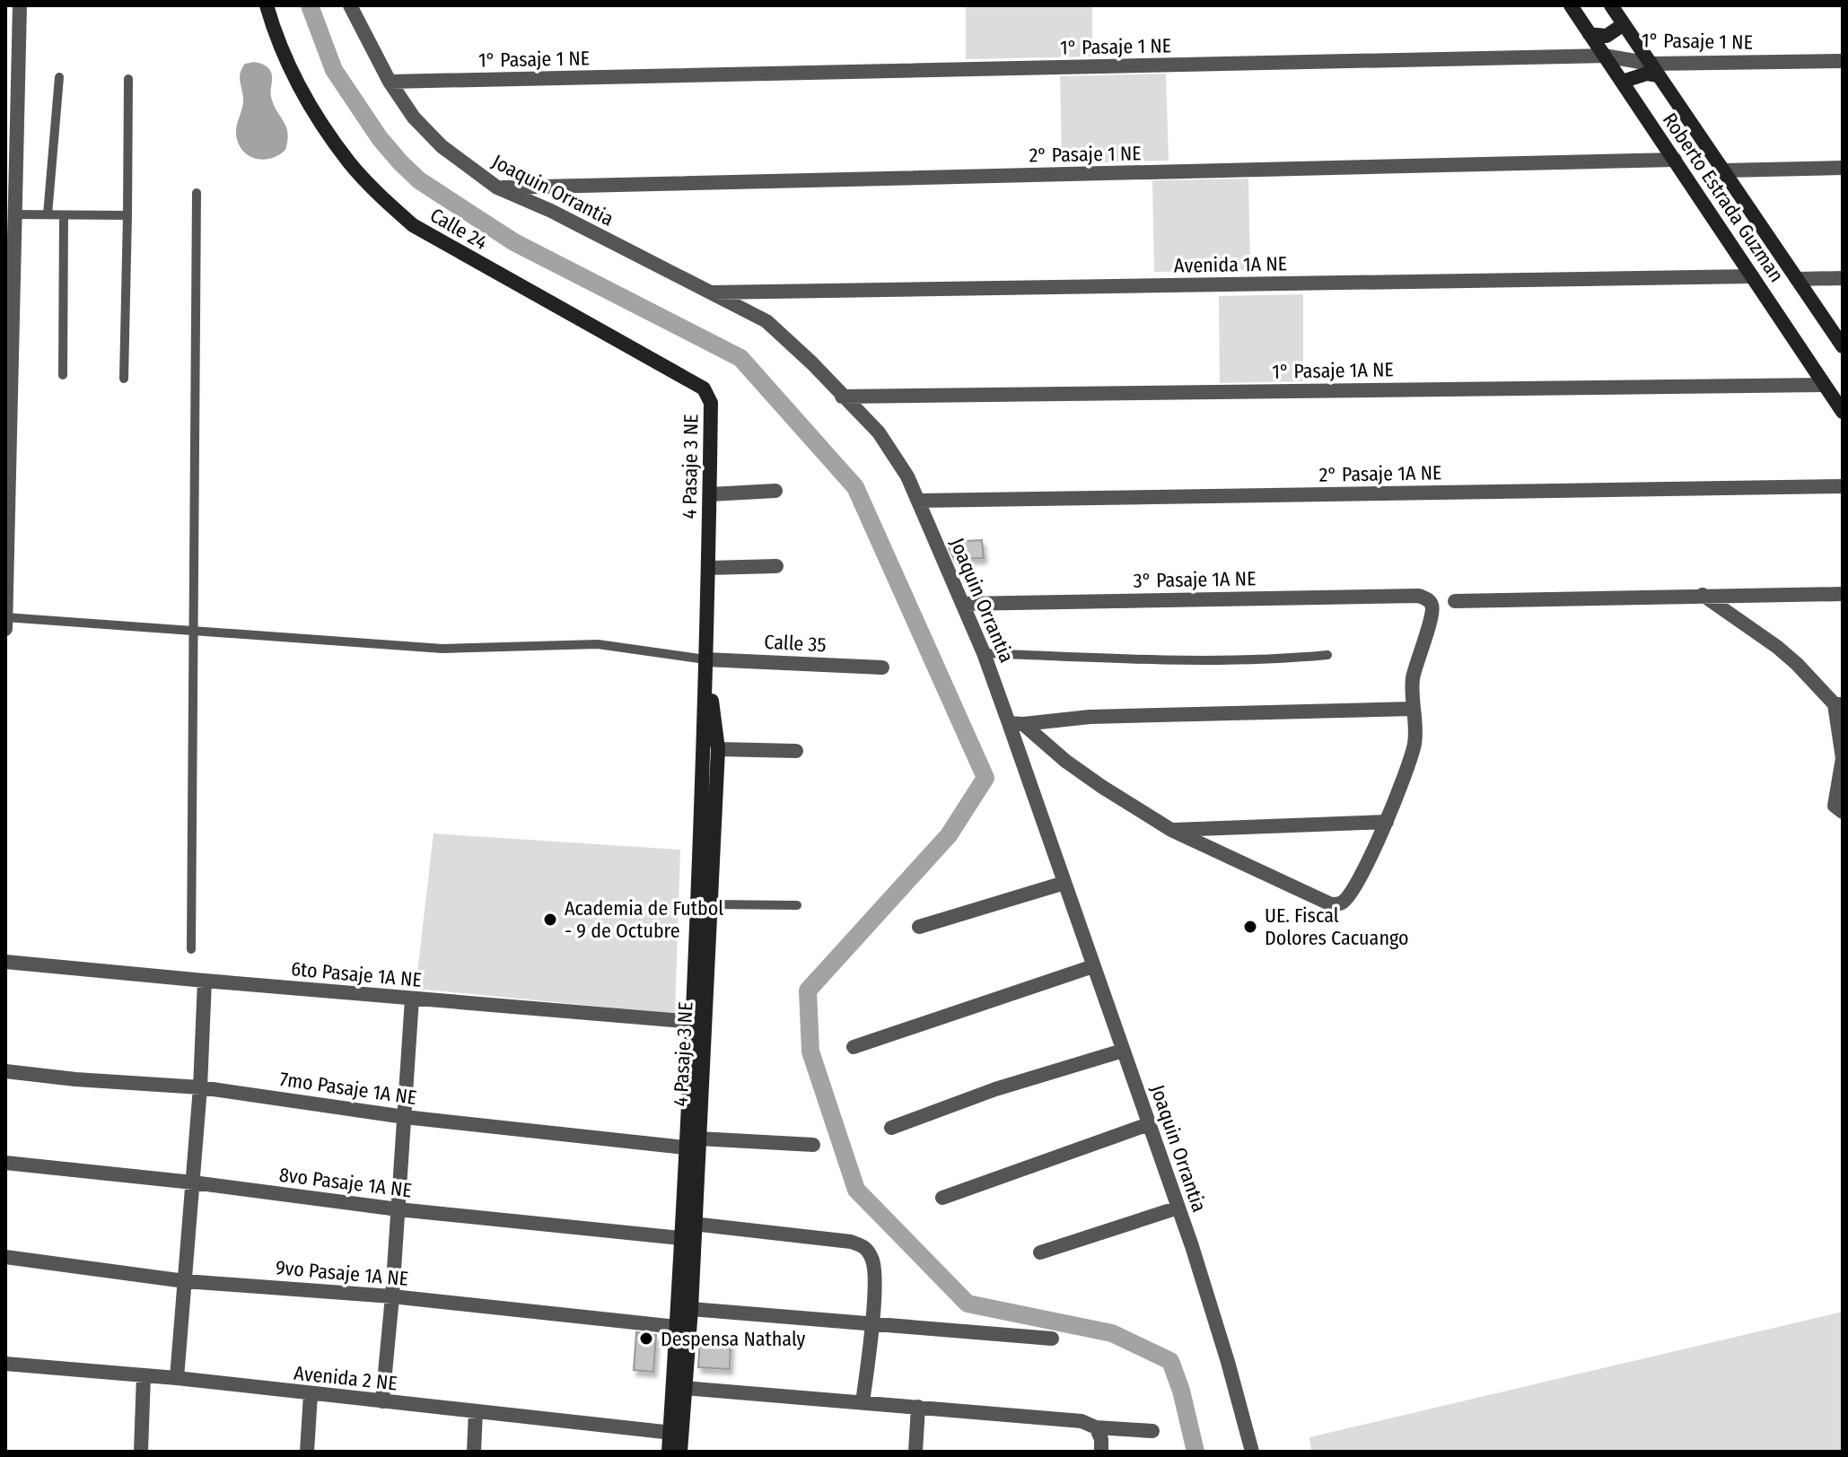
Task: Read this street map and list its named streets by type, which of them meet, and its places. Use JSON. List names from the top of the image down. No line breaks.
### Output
{"streets":{"street":["1° Pasaje 1 NE","2° Pasaje 1 NE","Joaquin Orrantia","Roberto Estrada Guzman","Calle 24","Avenida 1A NE","1° Pasaje 1A NE","4 Pasaje 3 NE","2° Pasaje 1A NE","3° Pasaje 1A NE","Calle 35","6to Pasaje 1A NE","7mo Pasaje 1A NE","8vo Pasaje 1A NE","9vo Pasaje 1A NE","Avenida 2 NE"]},"crossings":[["1° Pasaje 1 NE","Joaquin Orrantia"],["1° Pasaje 1 NE","Roberto Estrada Guzman"],["2° Pasaje 1 NE","Joaquin Orrantia"],["2° Pasaje 1 NE","Roberto Estrada Guzman"],["Joaquin Orrantia","Avenida 1A NE"],["Joaquin Orrantia","1° Pasaje 1A NE"],["Joaquin Orrantia","2° Pasaje 1A NE"],["Joaquin Orrantia","3° Pasaje 1A NE"],["Roberto Estrada Guzman","Avenida 1A NE"],["Roberto Estrada Guzman","1° Pasaje 1A NE"],["Calle 24","4 Pasaje 3 NE"],["4 Pasaje 3 NE","Calle 35"],["4 Pasaje 3 NE","6to Pasaje 1A NE"],["4 Pasaje 3 NE","7mo Pasaje 1A NE"],["4 Pasaje 3 NE","8vo Pasaje 1A NE"],["4 Pasaje 3 NE","9vo Pasaje 1A NE"],["4 Pasaje 3 NE","Avenida 2 NE"]],"places":["Academia de Futbol - 9 de Octubre","UE. Fiscal Dolores Cacuango","Despensa Nathaly"]}
